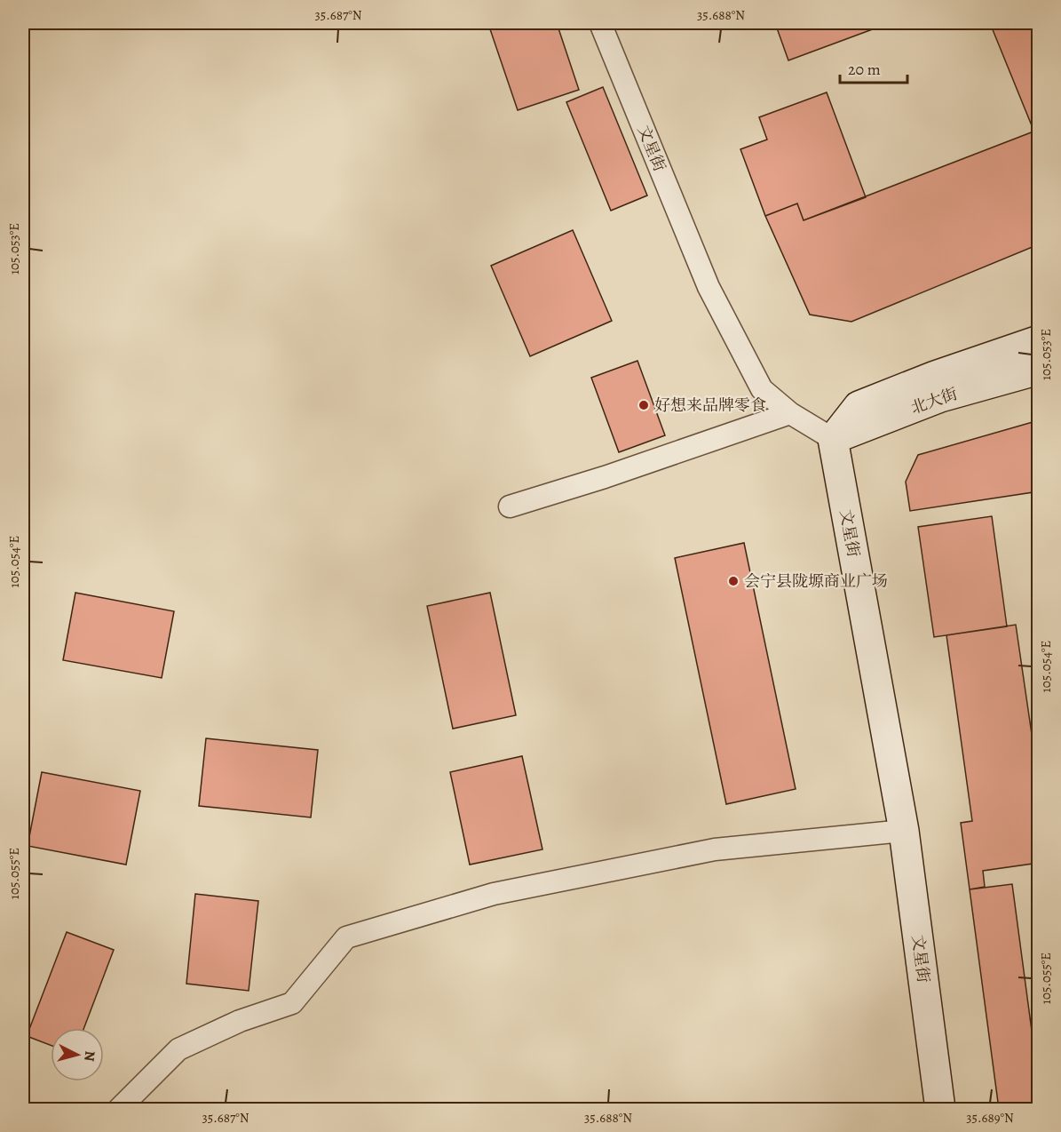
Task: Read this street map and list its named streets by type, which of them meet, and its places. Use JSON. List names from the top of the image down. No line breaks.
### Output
{"streets":{"main road":["文星街","北大街"]},"crossings":[["文星街","北大街"]],"places":["好想来品牌零食","会宁县陇塬商业广场"],"scale_bar":"20 m","north":"right","coordinates":["35.687°N","35.688°N","105.053°E","105.054°E","105.055°E","35.689°N"]}
